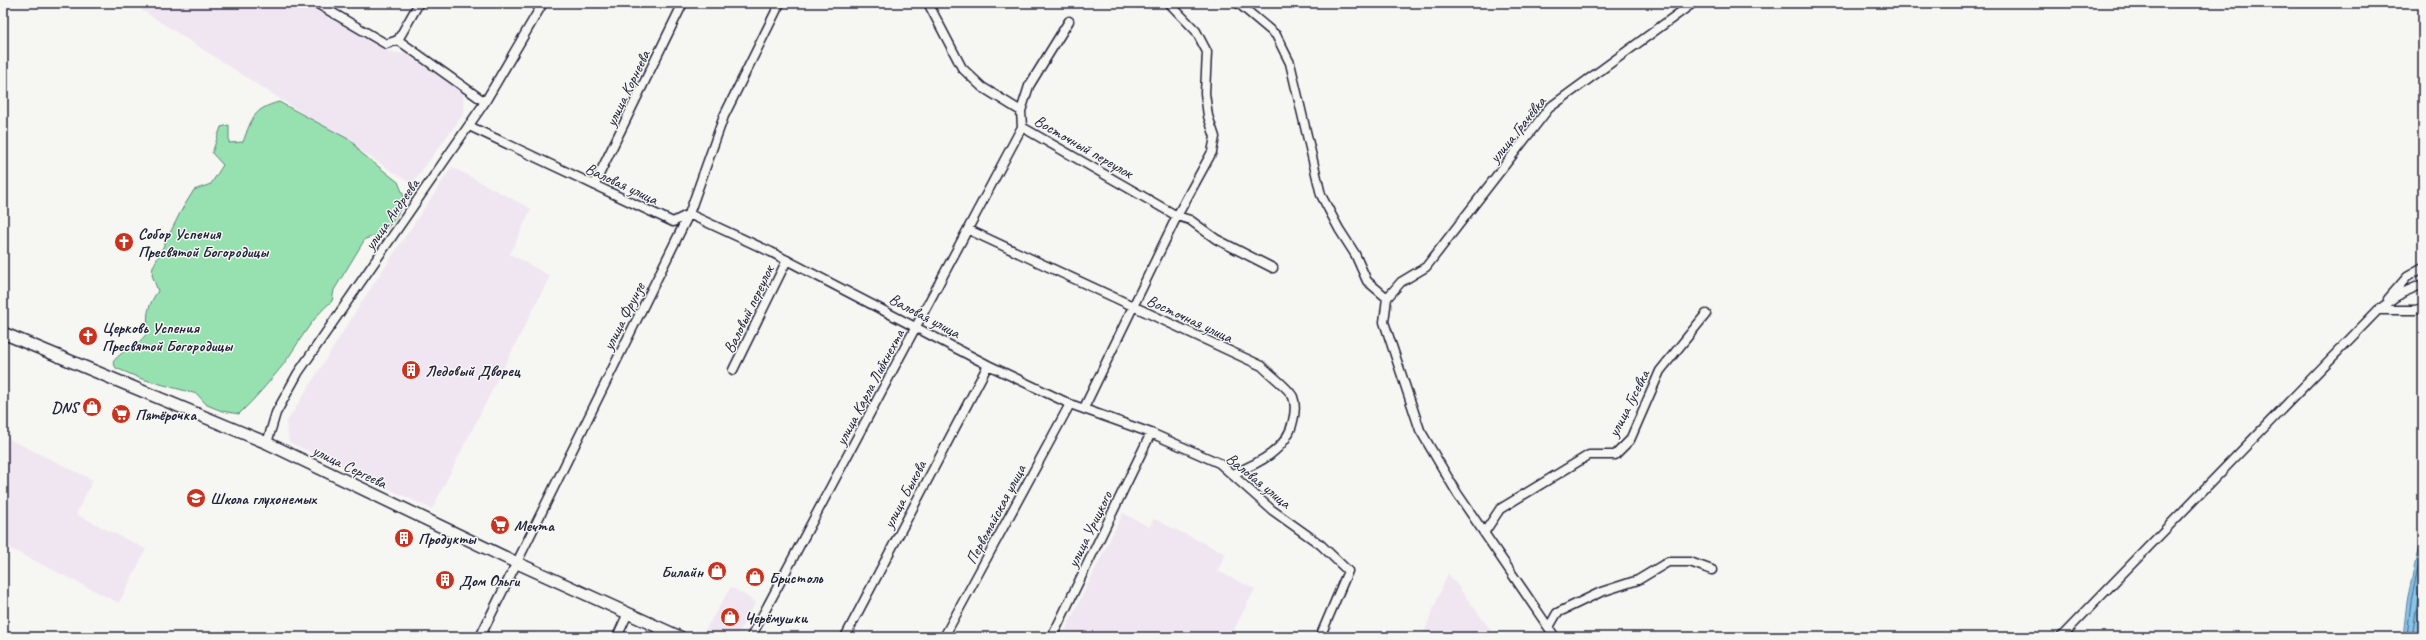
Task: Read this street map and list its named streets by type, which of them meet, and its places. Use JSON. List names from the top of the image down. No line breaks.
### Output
{"streets":{"main road":["улица Сергеева"],"street":["улица Корнеева","улица Грачёвка","Восточный переулок","Валовая улица","улица Андреева","Валовый переулок","улица Фрунзе","Восточная улица","улица Карла Либкнехта","улица Гусевка","улица Быкова","Первомайская улица","улица Урицкого"]},"crossings":[["улица Корнеева","Валовая улица"],["Восточный переулок","улица Карла Либкнехта"],["Валовая улица","улица Андреева"],["Валовая улица","Валовый переулок"],["Валовая улица","улица Фрунзе"],["Валовая улица","Восточная улица"],["Валовая улица","улица Карла Либкнехта"],["Валовая улица","улица Быкова"],["Валовая улица","Первомайская улица"],["Валовая улица","улица Урицкого"],["улица Андреева","улица Сергеева"],["улица Фрунзе","улица Сергеева"],["Восточная улица","улица Карла Либкнехта"]],"places":{"church":["Собор Успения Пресвятой Богородицы","Церковь Успения Пресвятой Богородицы"],"building":["Ледовый Дворец","Продукты","Дом Ольги"],"shop":["DNS","Билайн","Бристоль","Черёмушки"],"supermarket":["Пятёрочка","Мечта"],"school or university":["Школа глухонемых"]}}
